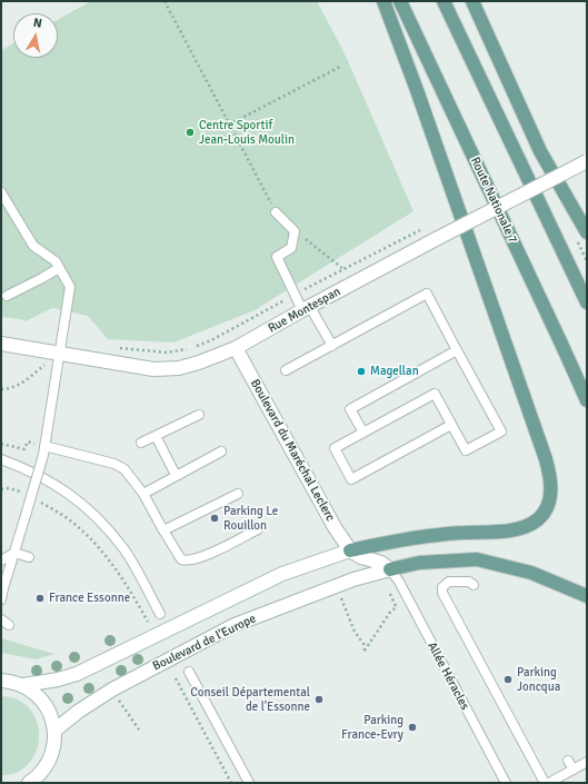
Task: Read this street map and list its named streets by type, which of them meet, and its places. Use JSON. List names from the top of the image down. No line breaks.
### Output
{"streets":{"main road":["Route Nationale 7"],"street":["Rue Montespan","Boulevard du Maréchal Leclerc","Boulevard de l'Europe"],"lane":["Allée Héracles"]},"crossings":[["Rue Montespan","Boulevard du Maréchal Leclerc"],["Boulevard de l'Europe","Allée Héracles"]],"places":["Centre Sportif Jean-Louis Moulin","Magellan","Parking Le Rouillon","France Essonne","Parking Joncqua","Conseil Départemental de l'Essonne","Parking France-Evry"],"north":"top"}
